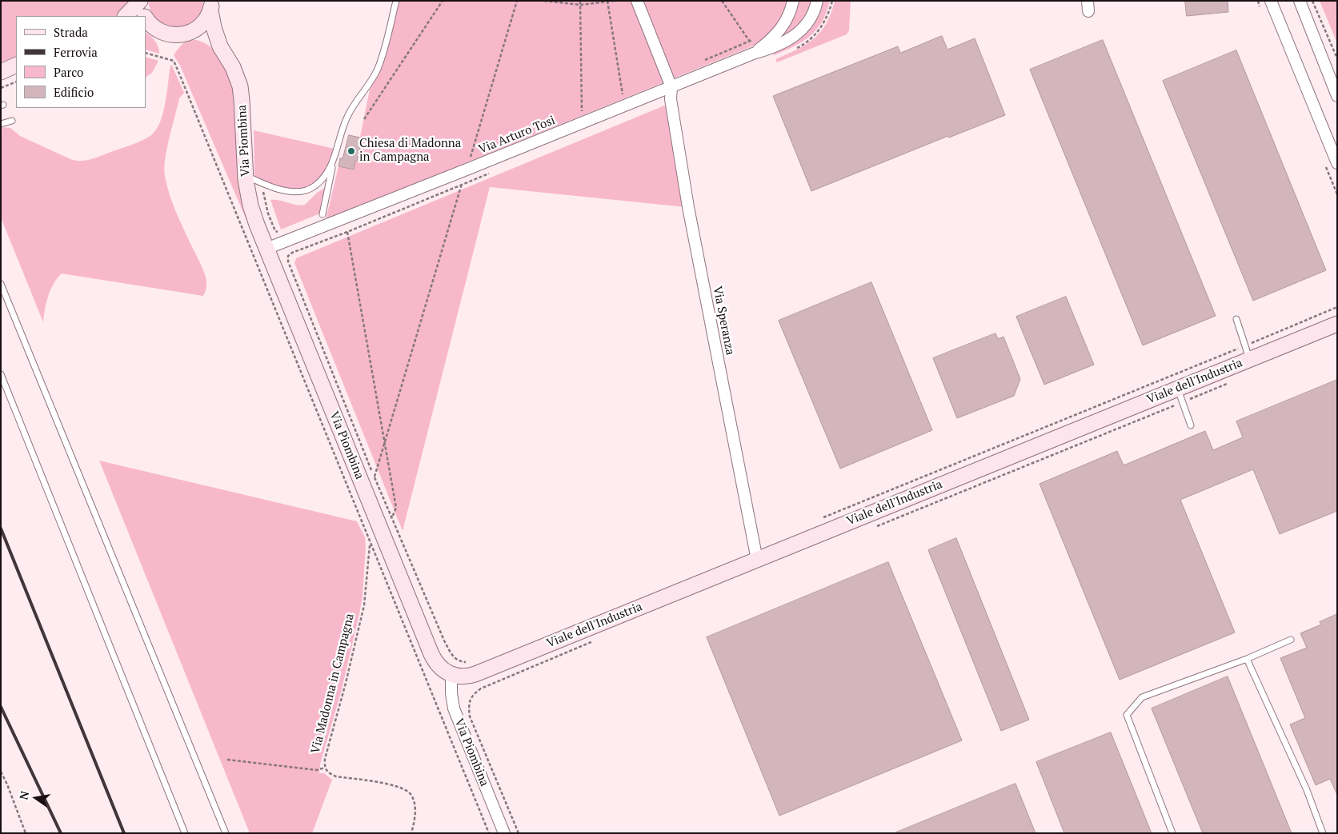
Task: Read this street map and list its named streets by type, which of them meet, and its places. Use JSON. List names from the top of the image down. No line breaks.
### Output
{"streets":{"street":["Via Arturo Tosi","Via Piombina","Via Speranza","Viale dell'Industria"],"path":["Via Madonna in Campagna"]},"crossings":[["Via Arturo Tosi","Via Piombina"],["Via Arturo Tosi","Via Speranza"],["Via Piombina","Viale dell'Industria"],["Via Piombina","Via Madonna in Campagna"],["Via Speranza","Viale dell'Industria"]],"places":["Chiesa di Madonna in Campagna"],"legend":["Strada","Ferrovia","Parco","Edificio"],"north":"left"}
